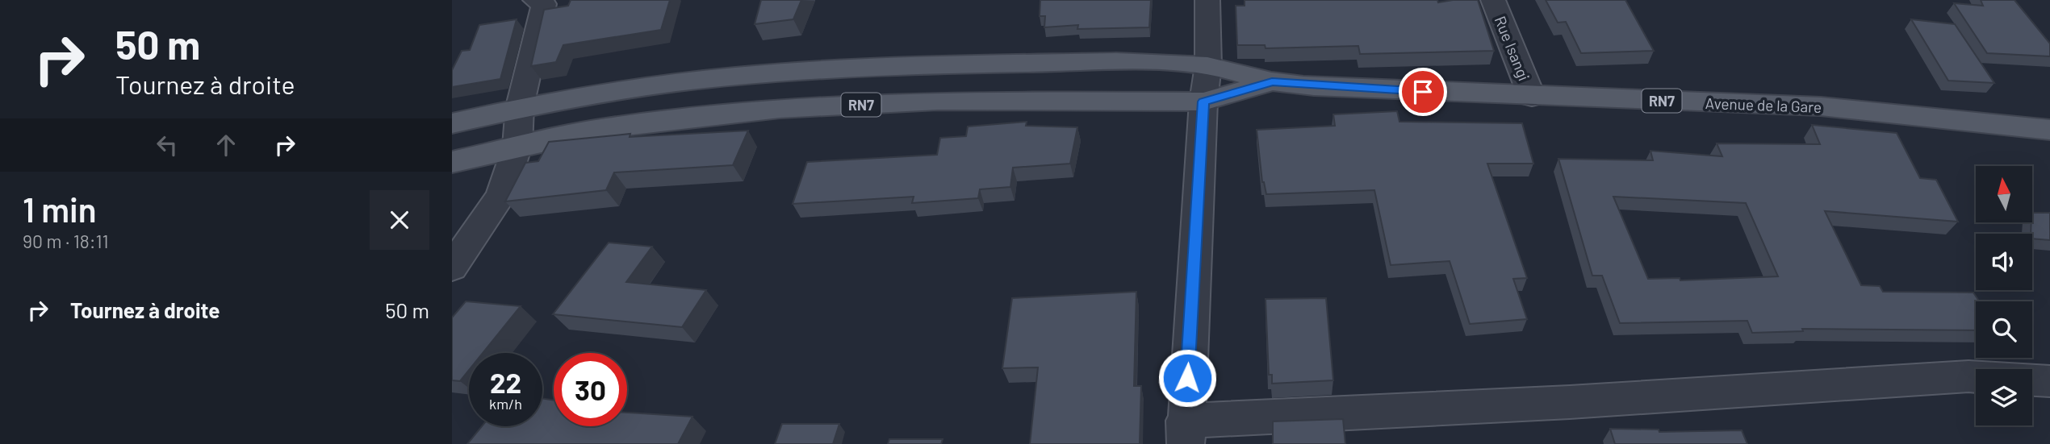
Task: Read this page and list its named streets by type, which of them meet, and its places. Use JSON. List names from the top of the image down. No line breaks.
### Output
{"streets":{"main road":["RN7","Avenue de la Gare"],"street":["Rue Isangi"]},"crossings":[["Rue Isangi","Avenue de la Gare"],["RN7","Avenue de la Gare"]],"north":"top","page":{"turn":["50 m","Tournez à droite"],"heading":["1 min","90 m · 18:11"],"list":[{"name":"Tournez à droite","value":"50 m"}],"speed":"22 km/h","limit":"30"}}
